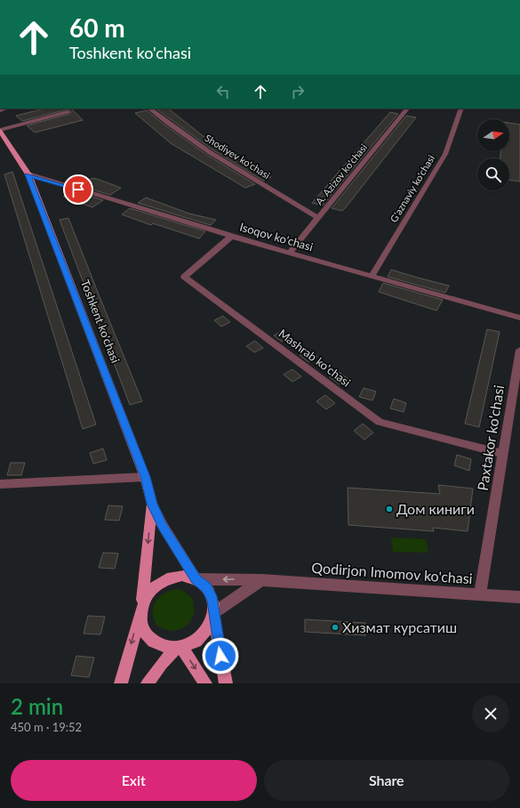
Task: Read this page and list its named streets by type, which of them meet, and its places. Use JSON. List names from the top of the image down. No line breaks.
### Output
{"streets":{"main road":["Toshkent ko'chasi"],"street":["Shodiyev ko'chasi","A. Azizov ko'chasi","G'aznaviy ko'chasi","Isoqov ko'chasi","Mashrab ko'chasi","Paxtakor ko'chasi","Qodirjon Imomov ko'chasi"]},"crossings":[["Shodiyev ko'chasi","A. Azizov ko'chasi"],["A. Azizov ko'chasi","Isoqov ko'chasi"],["G'aznaviy ko'chasi","Isoqov ko'chasi"],["Isoqov ko'chasi","Toshkent ko'chasi"],["Isoqov ko'chasi","Mashrab ko'chasi"],["Toshkent ko'chasi","Qodirjon Imomov ko'chasi"],["Mashrab ko'chasi","Paxtakor ko'chasi"],["Paxtakor ko'chasi","Qodirjon Imomov ko'chasi"]],"places":["Дом киниги","Хизмат курсатиш"],"north":"right","page":{"turn":["60 m","Toshkent ko'chasi"],"heading":["2 min","450 m · 19:52"],"buttons":["Exit","Share"]}}
